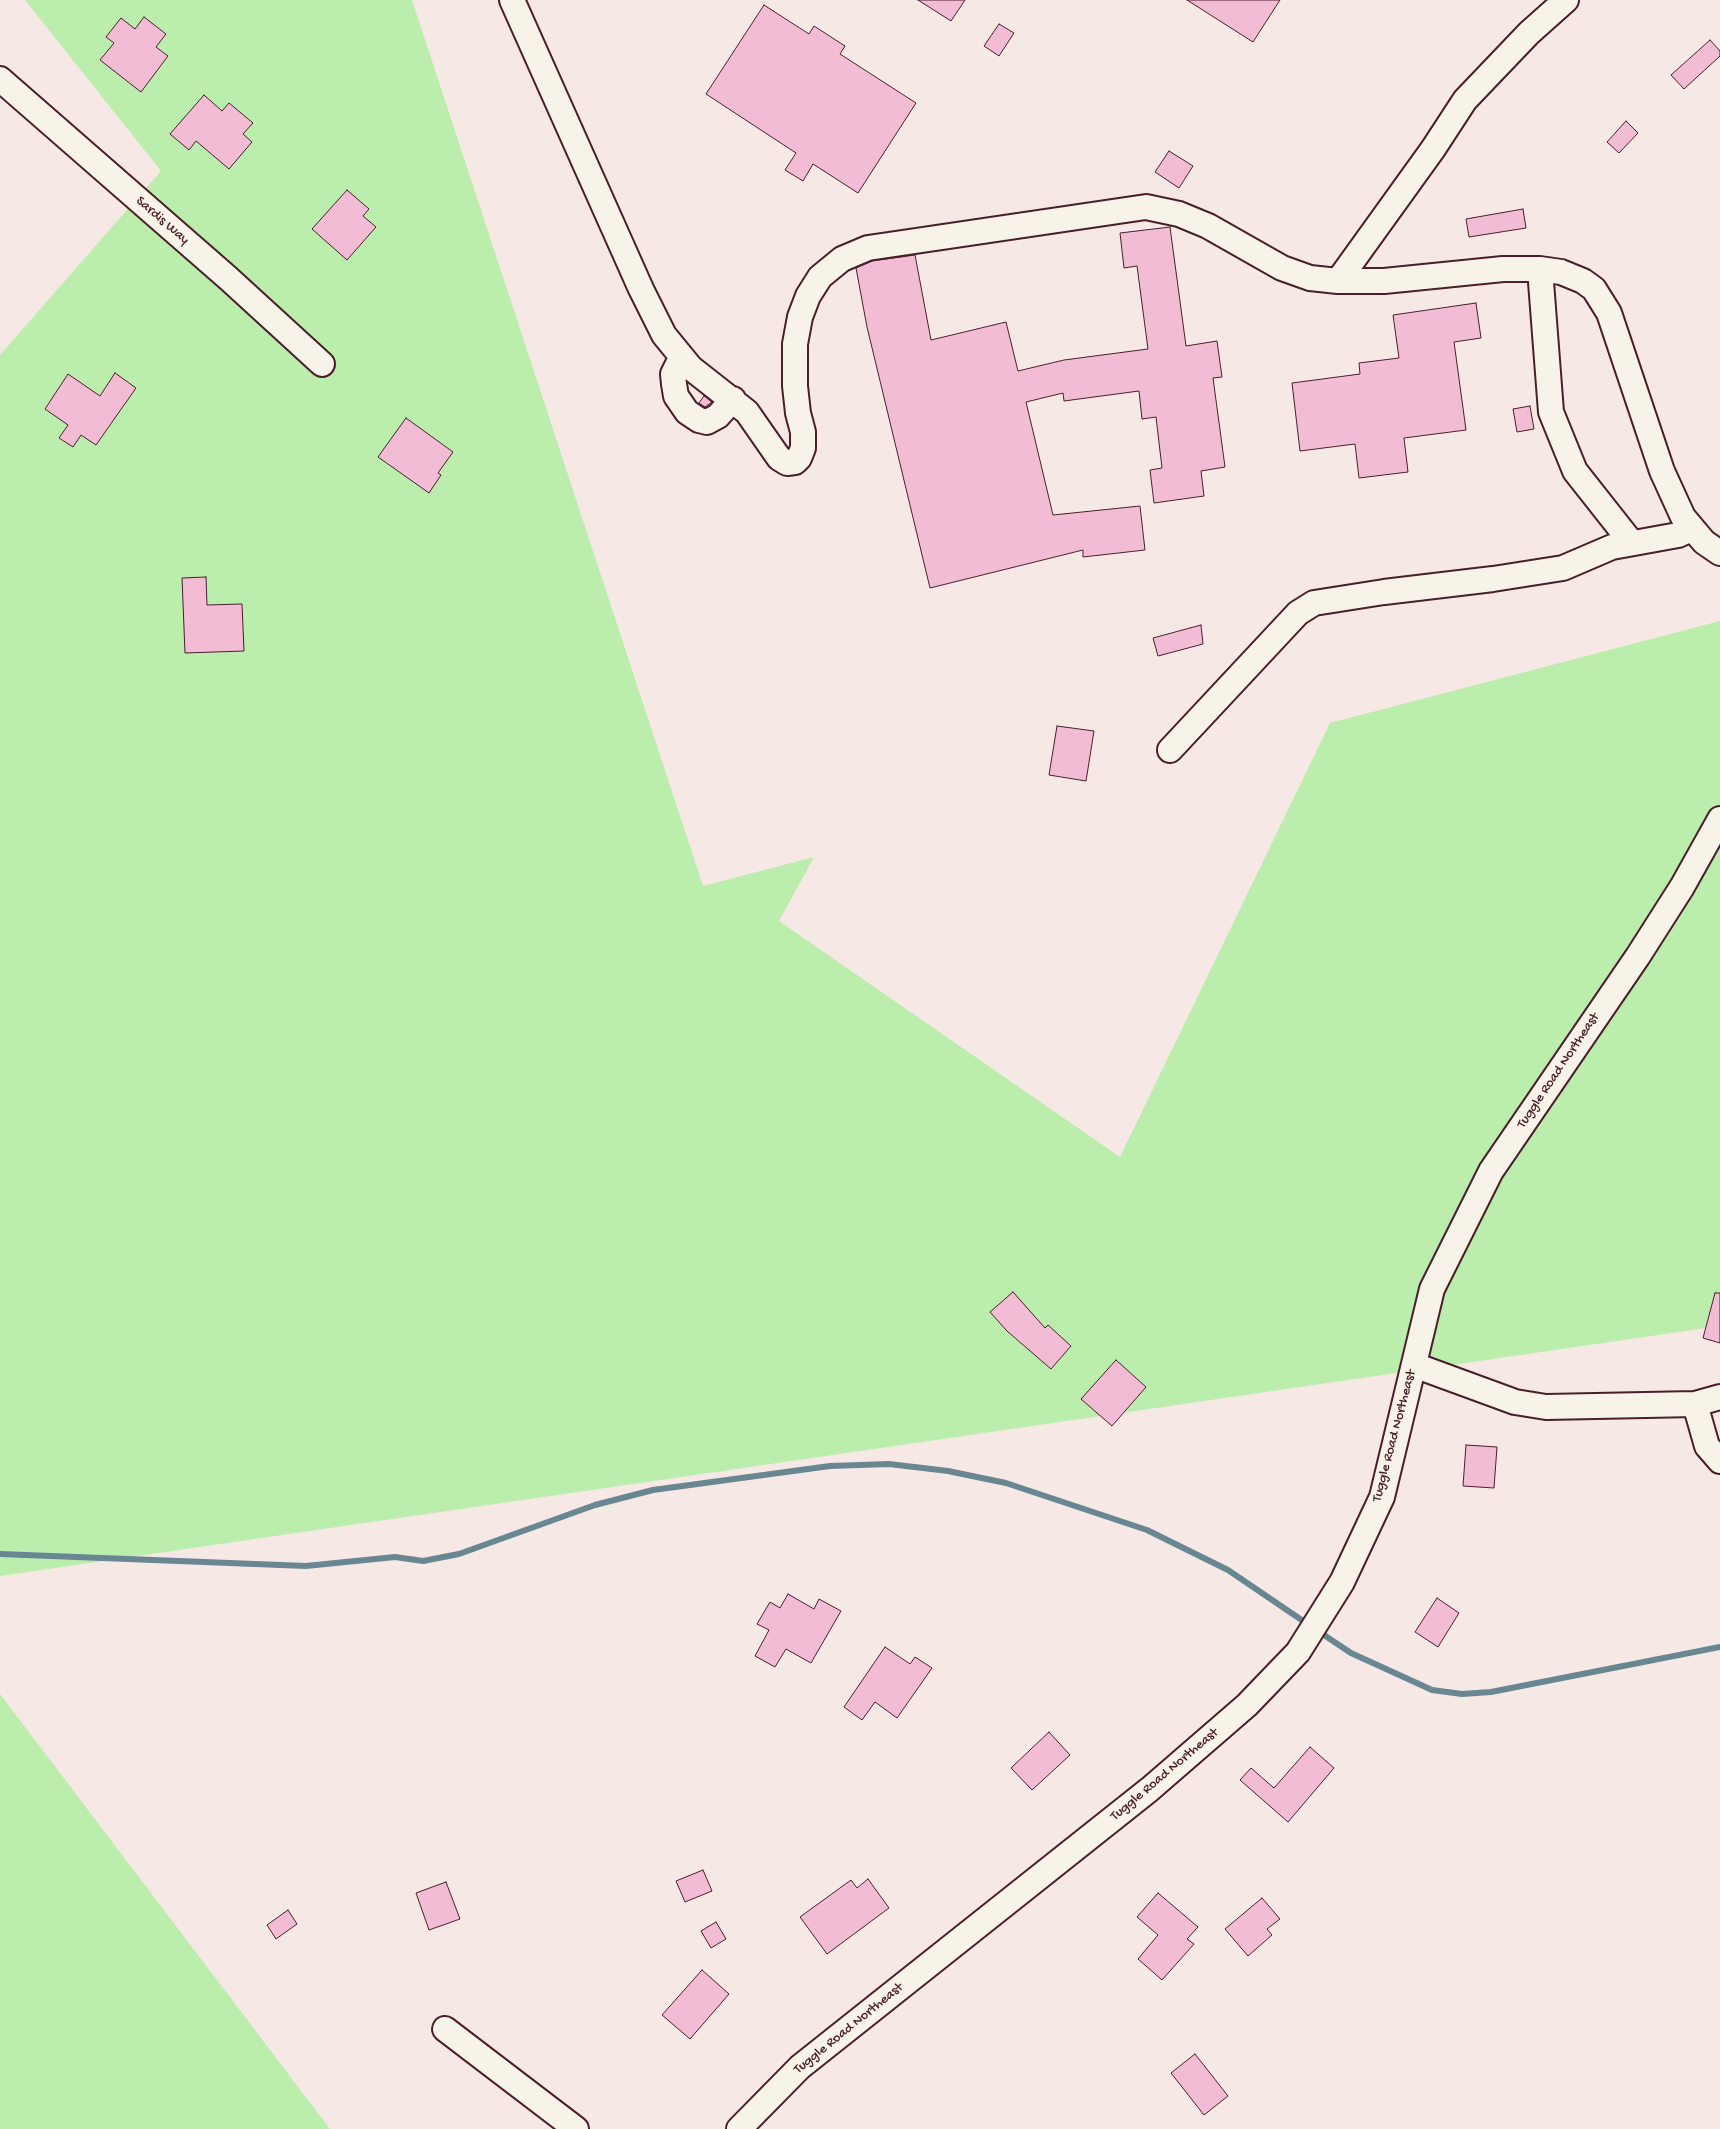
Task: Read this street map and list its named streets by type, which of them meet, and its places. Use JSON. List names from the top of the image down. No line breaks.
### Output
{"streets":{"street":["Sardis Way","Tuggle Road Northeast"]}}
